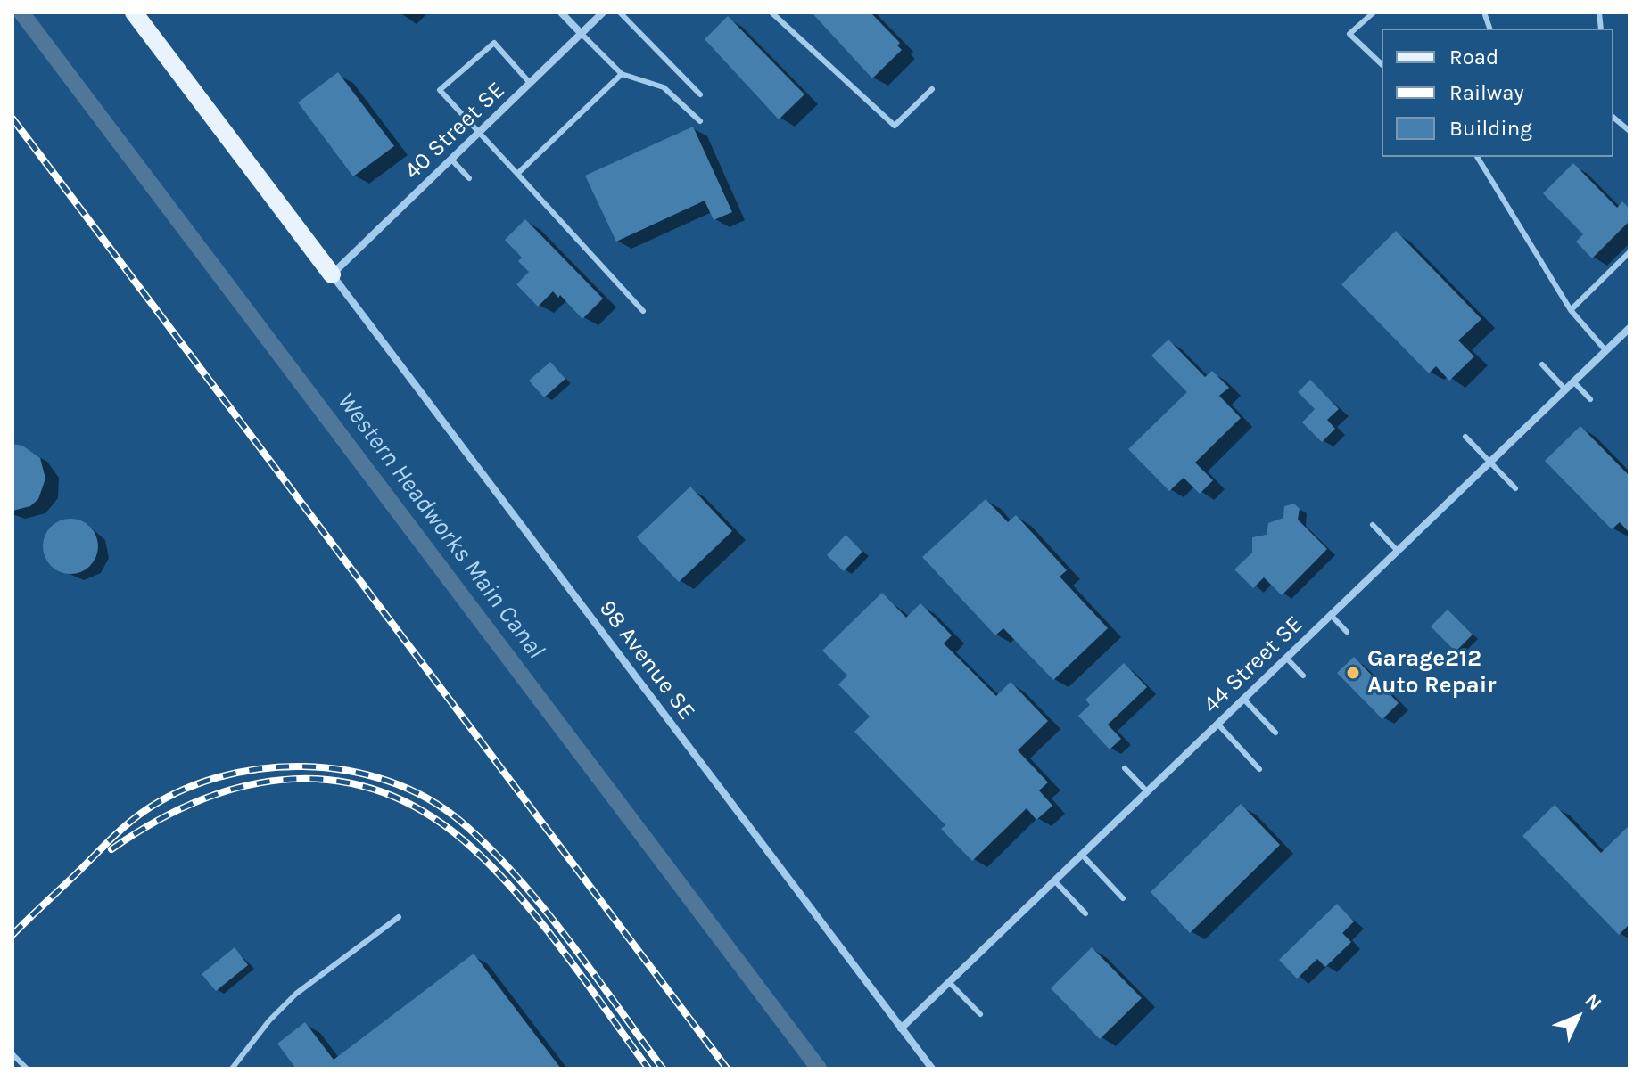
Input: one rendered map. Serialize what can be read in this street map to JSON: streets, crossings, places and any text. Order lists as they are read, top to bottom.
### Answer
{
  "streets": {
    "street": ["40 Street SE", "98 Avenue SE", "44 Street SE"]
  },
  "crossings": [
    ["40 Street SE", "98 Avenue SE"],
    ["98 Avenue SE", "44 Street SE"]
  ],
  "water": ["Western Headworks Main Canal"],
  "places": ["Garage212 Auto Repair"],
  "legend": ["Road", "Railway", "Building"],
  "north": "top right"
}
